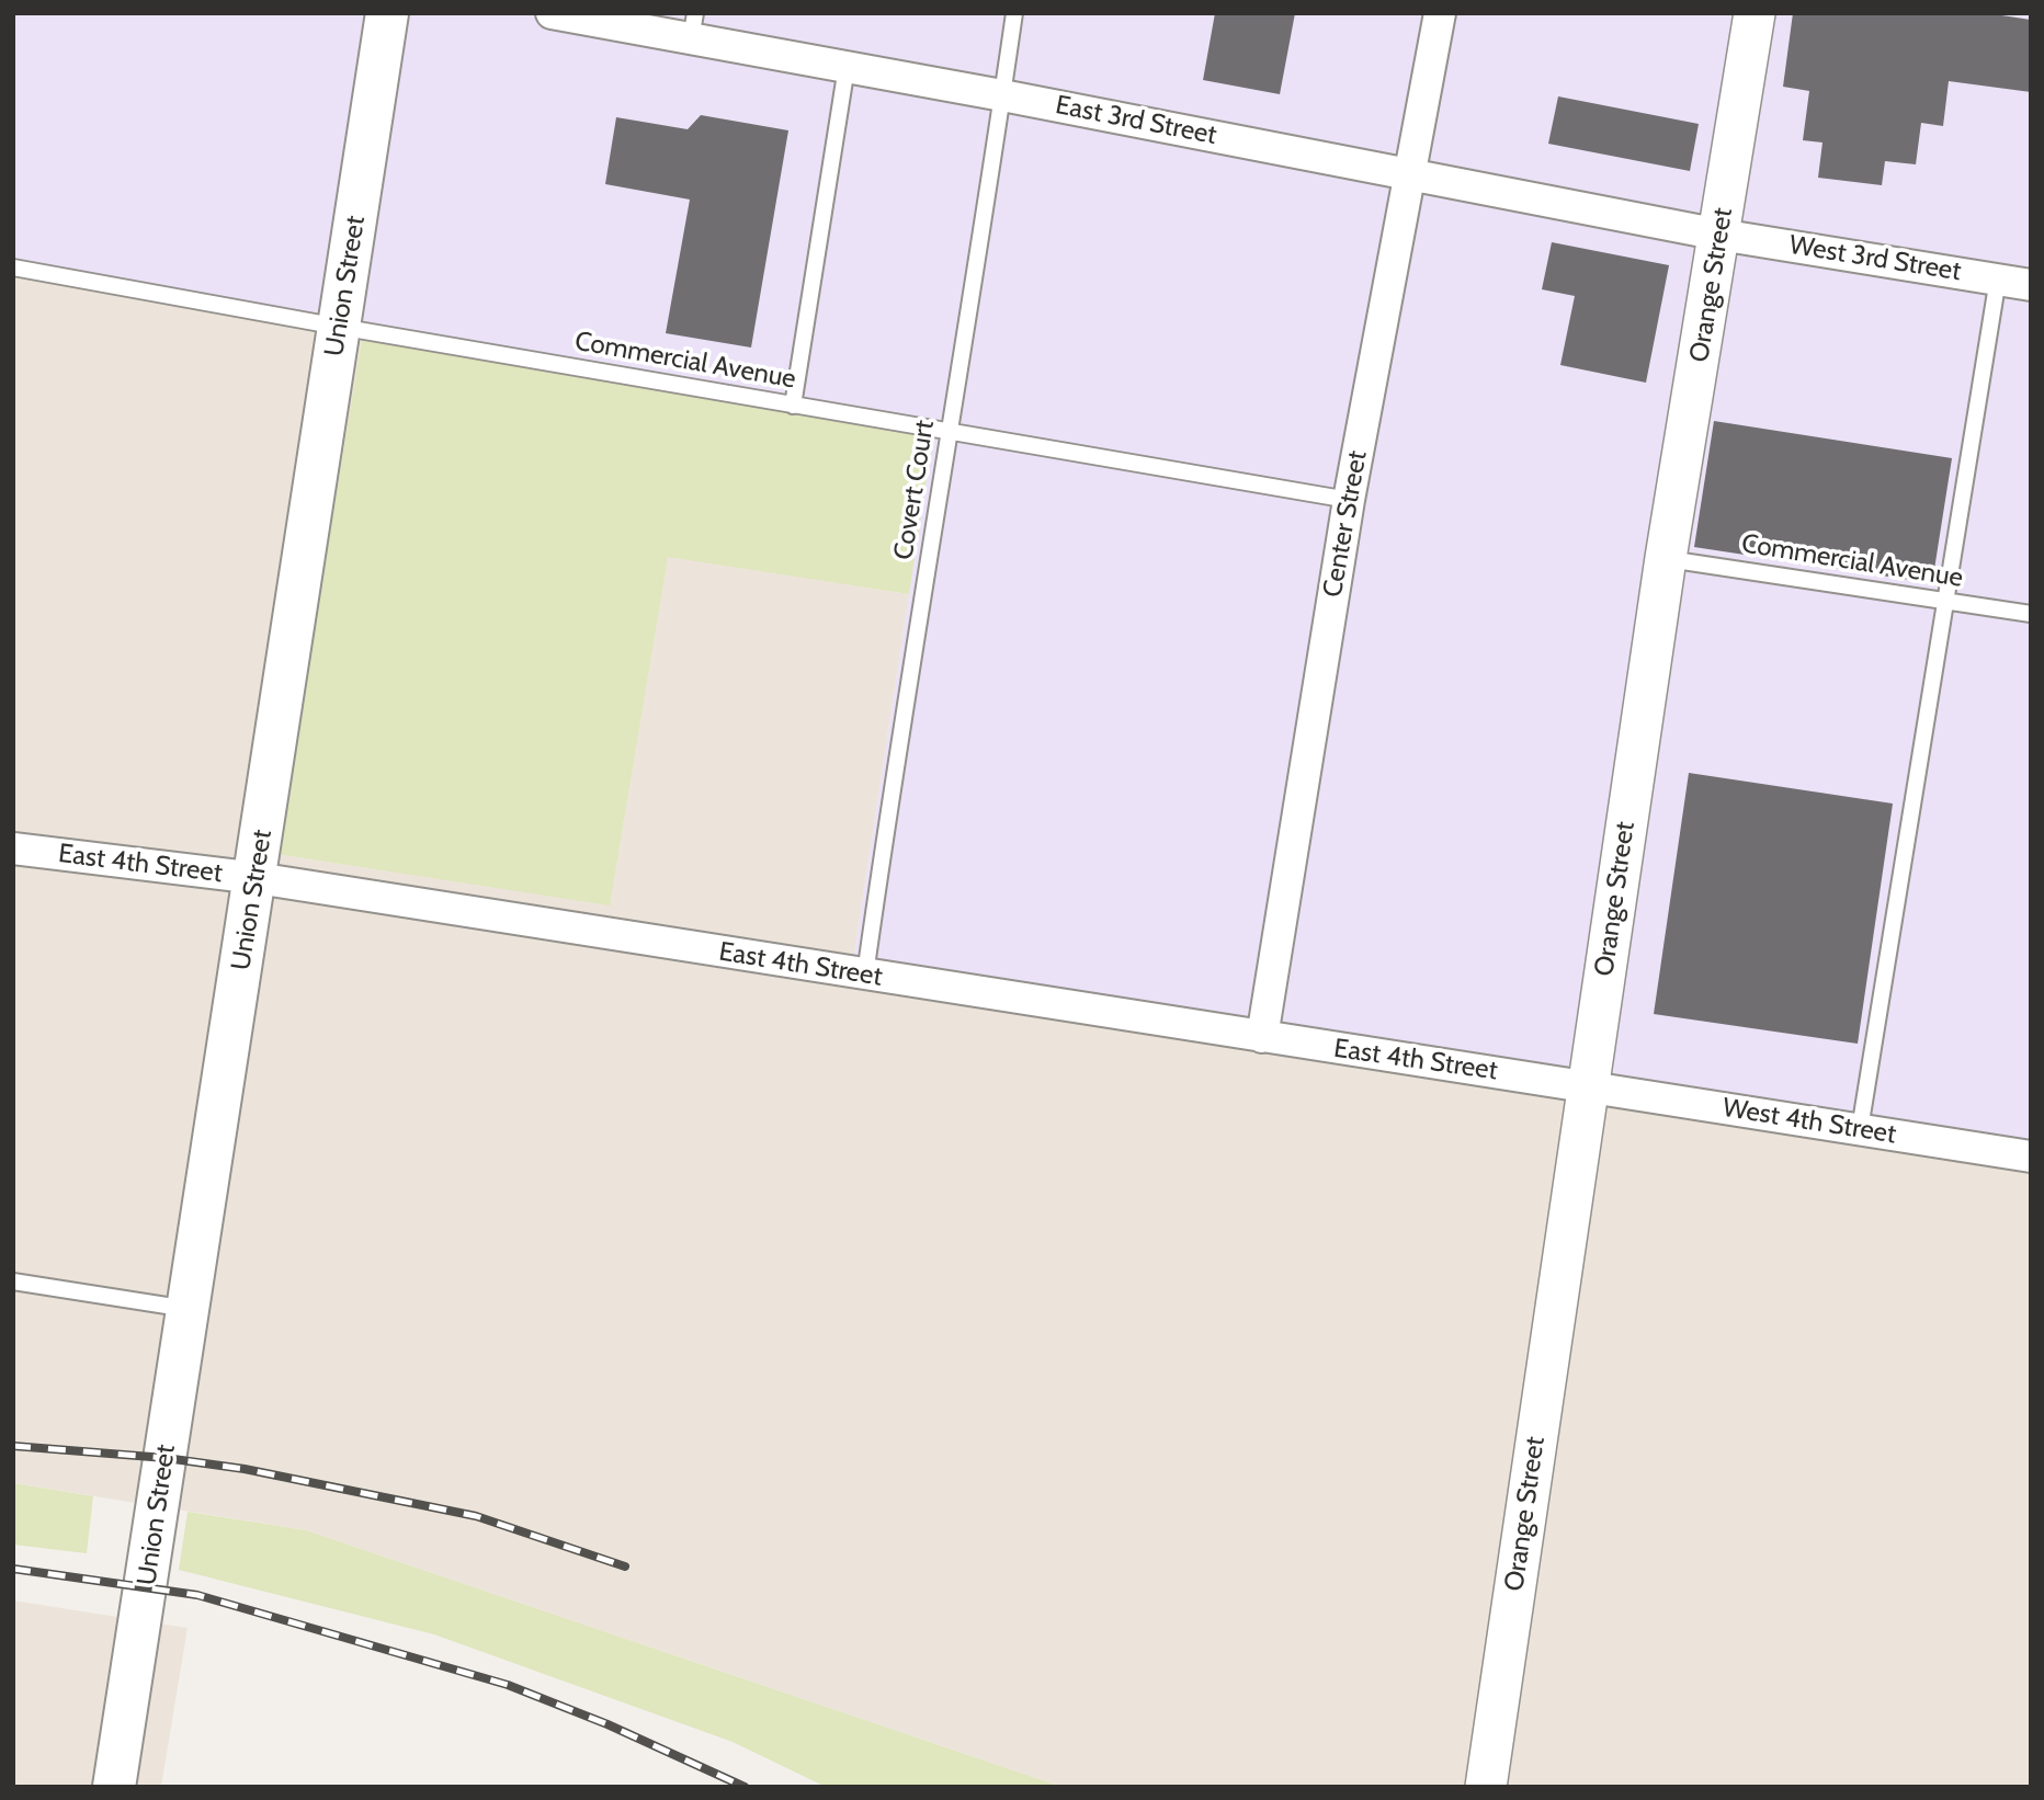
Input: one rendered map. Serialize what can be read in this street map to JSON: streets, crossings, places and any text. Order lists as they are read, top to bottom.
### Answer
{
  "streets": {
    "main road": ["Union Street"],
    "street": [
      "East 3rd Street",
      "West 3rd Street",
      "Orange Street",
      "Center Street",
      "East 4th Street",
      "West 4th Street"
    ],
    "lane": ["Commercial Avenue", "Covert Court"]
  },
  "crossings": [
    ["East 3rd Street", "West 3rd Street"],
    ["East 3rd Street", "Orange Street"],
    ["East 3rd Street", "Covert Court"],
    ["East 3rd Street", "Center Street"],
    ["West 3rd Street", "Orange Street"],
    ["Orange Street", "Commercial Avenue"],
    ["Orange Street", "East 4th Street"],
    ["Orange Street", "West 4th Street"],
    ["Union Street", "Commercial Avenue"],
    ["Union Street", "East 4th Street"],
    ["Commercial Avenue", "Covert Court"],
    ["Commercial Avenue", "Center Street"],
    ["Covert Court", "East 4th Street"],
    ["Center Street", "East 4th Street"],
    ["East 4th Street", "West 4th Street"]
  ]
}
